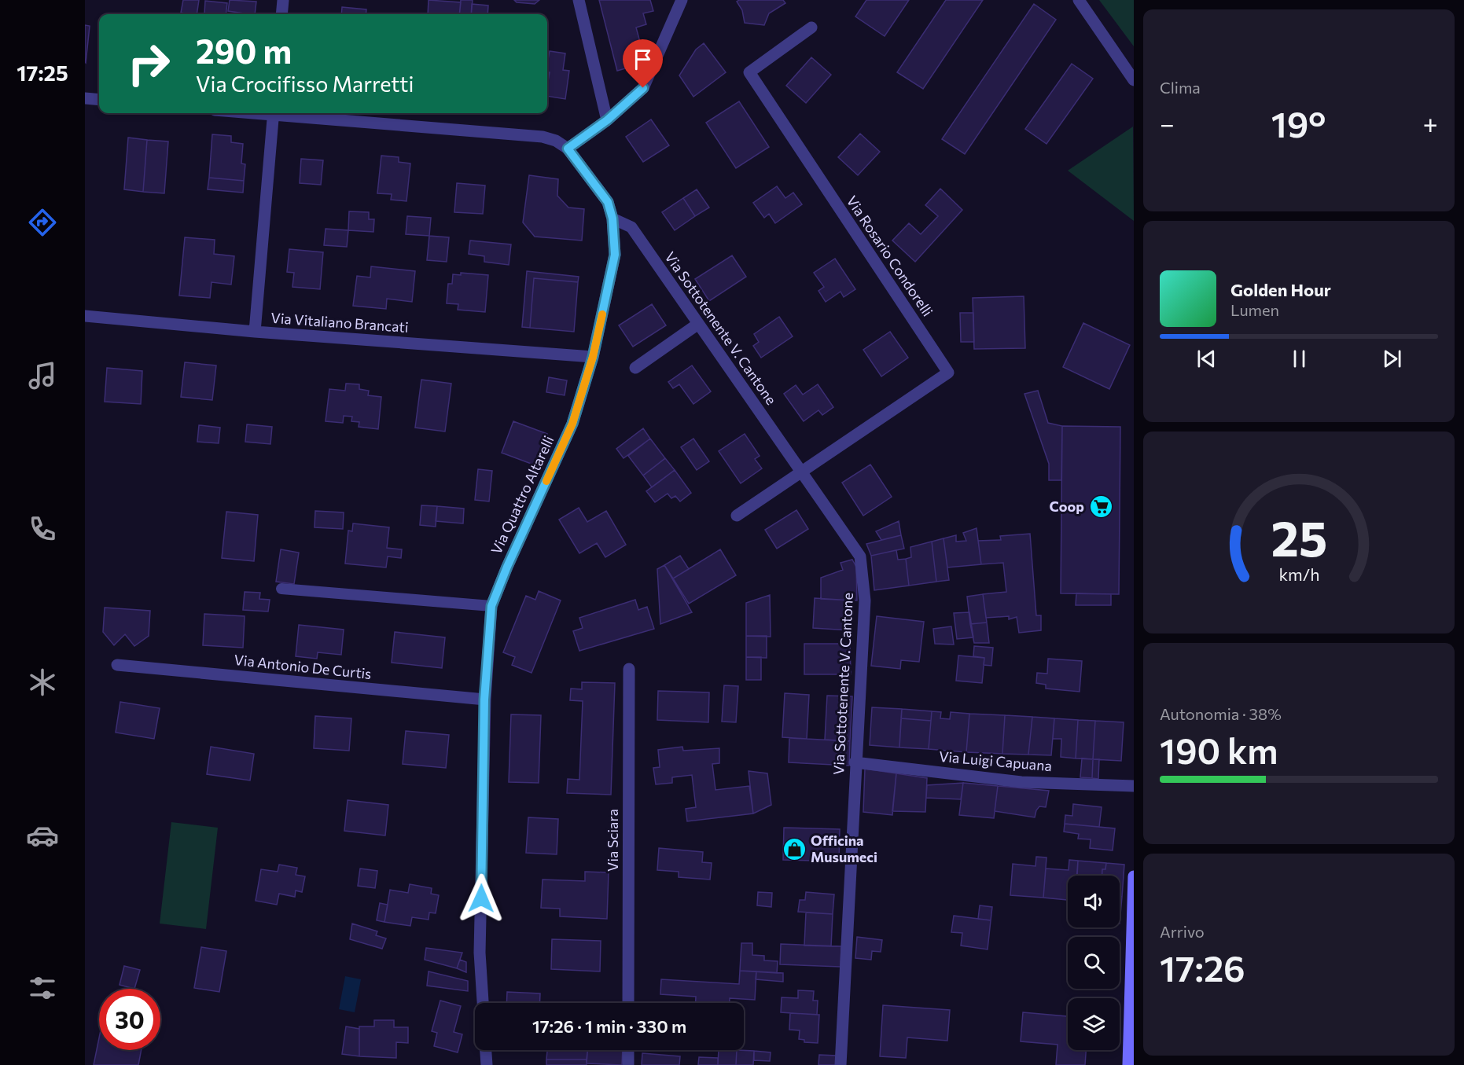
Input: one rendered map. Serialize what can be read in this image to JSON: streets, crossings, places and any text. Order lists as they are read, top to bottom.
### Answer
{
  "streets": {
    "street": [
      "Via Rosario Condorelli",
      "Via Vitaliano Brancati",
      "Via Sottotenente V. Cantone",
      "Via Quattro Altarelli",
      "Via Antonio De Curtis",
      "Via Luigi Capuana",
      "Via Sciara"
    ]
  },
  "crossings": [
    ["Via Rosario Condorelli", "Via Sottotenente V. Cantone"],
    ["Via Vitaliano Brancati", "Via Quattro Altarelli"],
    ["Via Sottotenente V. Cantone", "Via Quattro Altarelli"],
    ["Via Sottotenente V. Cantone", "Via Luigi Capuana"],
    ["Via Quattro Altarelli", "Via Antonio De Curtis"]
  ],
  "places": {
    "supermarket": ["Coop"],
    "shop": ["Officina Musumeci"]
  },
  "page": {
    "tabs": "17:25",
    "tile": [
      "Clima",
      ["Autonomia · 38%", "190 km"],
      ["Arrivo", "17:26"]
    ],
    "turn": ["290 m", "Via Crocifisso Marretti"],
    "heat": ["−", "19°", "+"],
    "song": ["Golden Hour", "Lumen"],
    "limit": "30",
    "trip": "17:26 · 1 min · 330 m",
    "gauge": ["25", "km/h"]
  }
}
